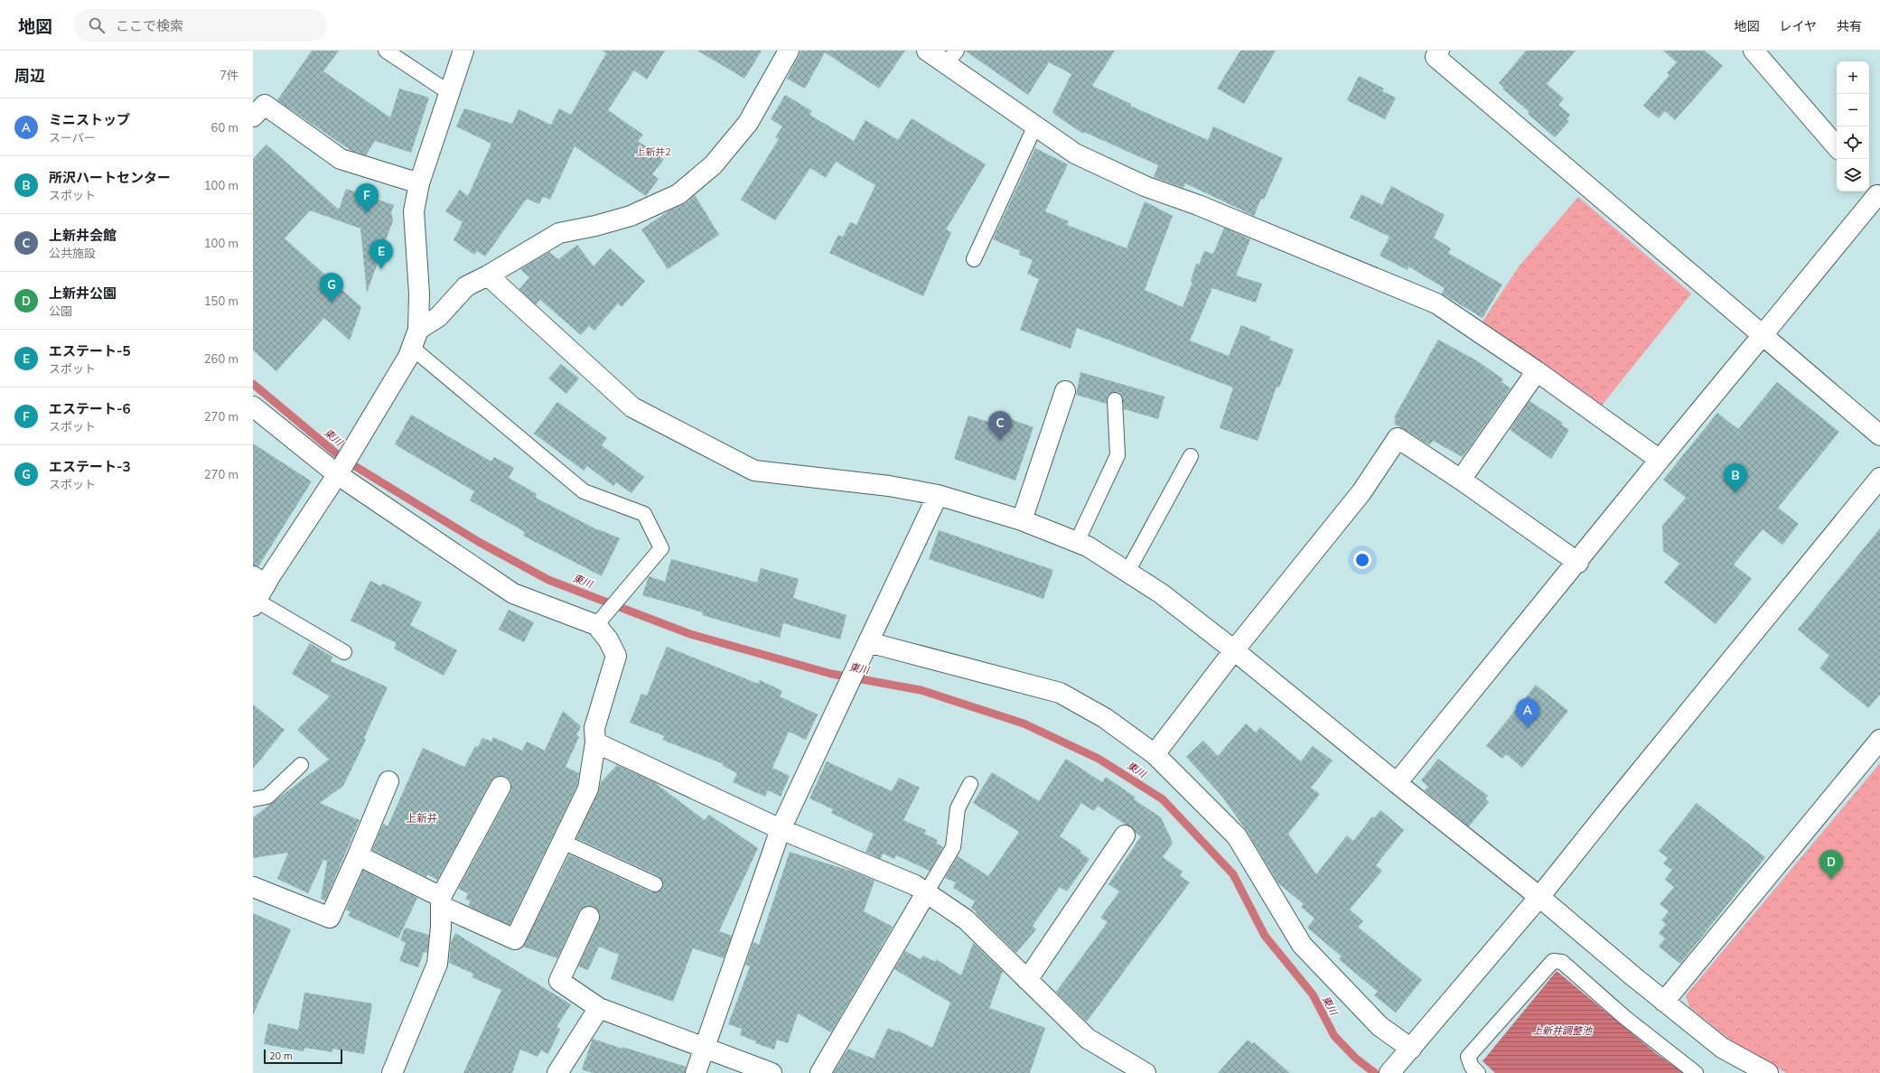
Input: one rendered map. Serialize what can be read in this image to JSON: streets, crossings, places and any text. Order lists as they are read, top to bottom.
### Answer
{
  "districts": ["上新井2", "上新井"],
  "water": ["東川", "上新井調整池"],
  "scale_bar": "20 m",
  "page": {
    "header": "地図",
    "search": "ここで検索",
    "nav": ["地図", "レイヤ", "共有"],
    "heading": ["周辺", "7件"],
    "map_buttons": ["+", "−"],
    "list": [
      {
        "mark": "A",
        "name": "ミニストップ",
        "note": "スーパー",
        "value": "60 m"
      },
      {
        "mark": "B",
        "name": "所沢ハートセンター",
        "note": "スポット",
        "value": "100 m"
      },
      {
        "mark": "C",
        "name": "上新井会館",
        "note": "公共施設",
        "value": "100 m"
      },
      {
        "mark": "D",
        "name": "上新井公園",
        "note": "公園",
        "value": "150 m"
      },
      {
        "mark": "E",
        "name": "エステート-5",
        "note": "スポット",
        "value": "260 m"
      },
      {
        "mark": "F",
        "name": "エステート-6",
        "note": "スポット",
        "value": "270 m"
      },
      {
        "mark": "G",
        "name": "エステート-3",
        "note": "スポット",
        "value": "270 m"
      }
    ],
    "pins": [
      "F",
      "E",
      "G",
      "C",
      "B",
      "A",
      "D"
    ],
    "scale": "20 m"
  }
}
